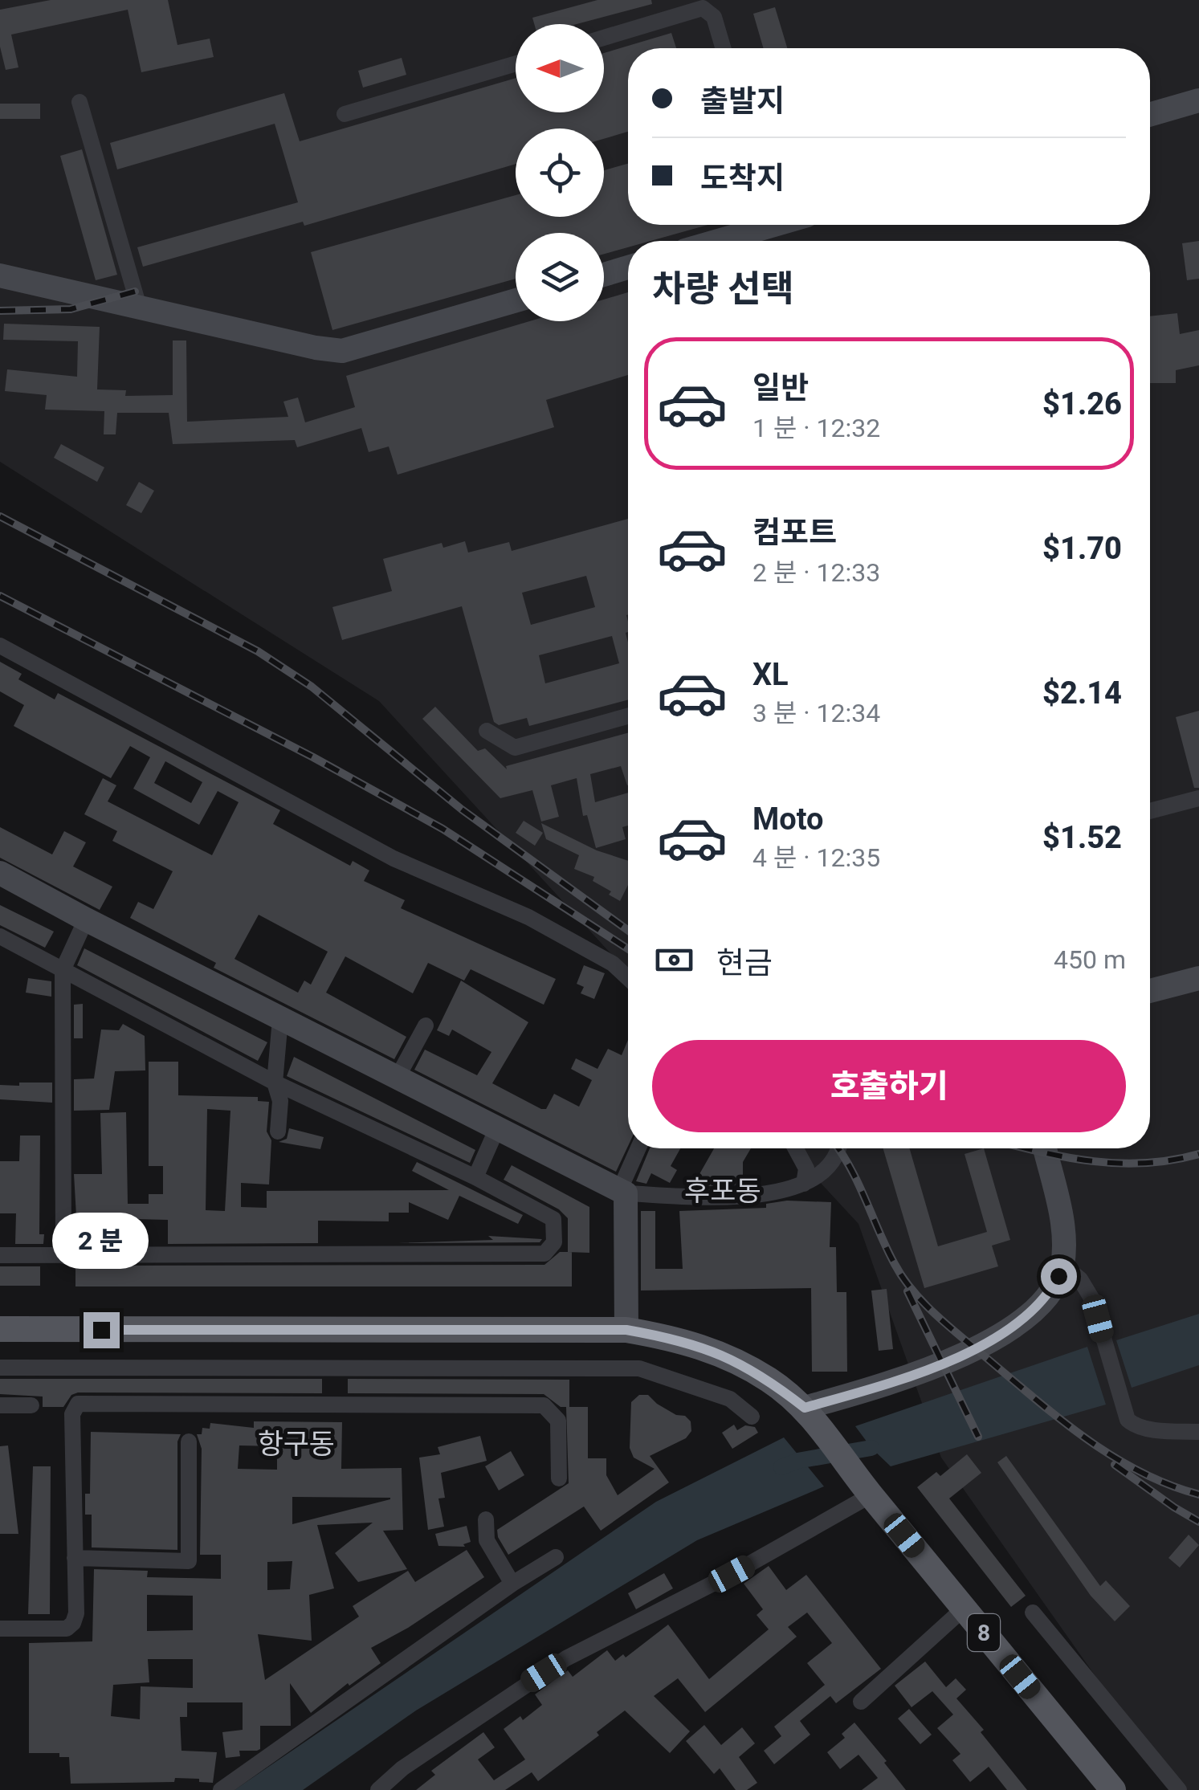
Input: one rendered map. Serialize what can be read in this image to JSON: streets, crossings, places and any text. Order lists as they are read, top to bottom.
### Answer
{
  "streets": {
    "main road": ["8"]
  },
  "districts": ["후포동", "항구동"],
  "north": "left",
  "page": {
    "banner": ["출발지", "도착지"],
    "heading": "차량 선택",
    "list": [
      {
        "name": "일반",
        "note": "1 분 · 12:32",
        "value": "$1.26"
      },
      {
        "name": "컴포트",
        "note": "2 분 · 12:33",
        "value": "$1.70"
      },
      {
        "name": "XL",
        "note": "3 분 · 12:34",
        "value": "$2.14"
      },
      {
        "name": "Moto",
        "note": "4 분 · 12:35",
        "value": "$1.52"
      }
    ],
    "pay": ["현금", "450 m"],
    "buttons": "호출하기",
    "bubble": "2 분"
  }
}
